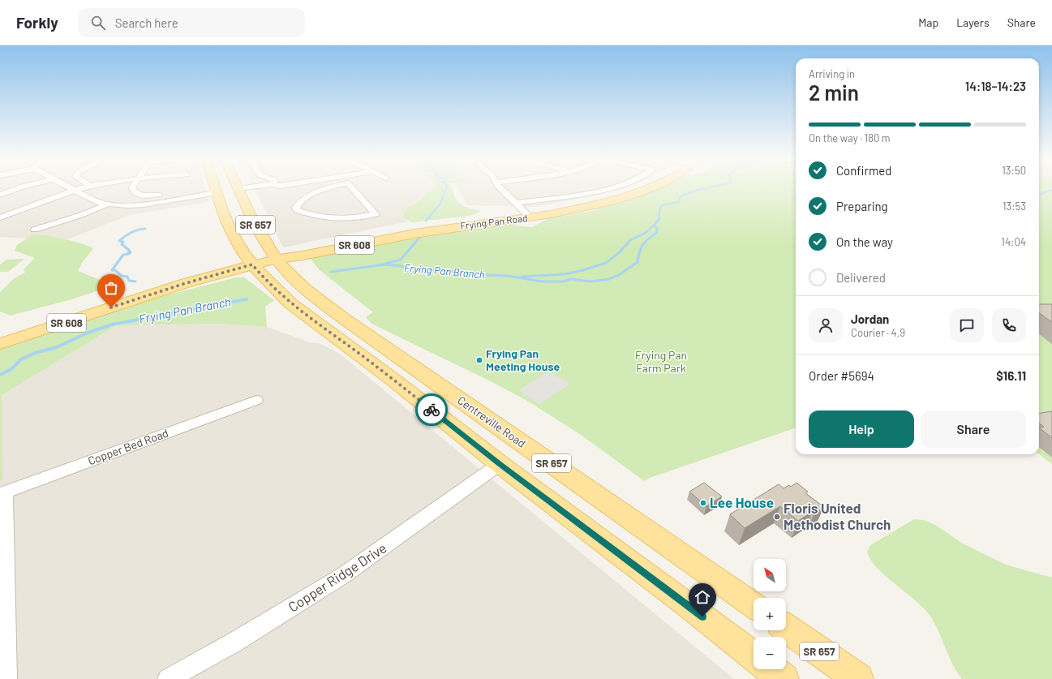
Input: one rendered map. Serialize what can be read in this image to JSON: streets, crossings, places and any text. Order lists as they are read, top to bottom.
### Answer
{
  "streets": {
    "main road": [
      "Frying Pan Road",
      "SR 657",
      "SR 608",
      "Centreville Road"
    ],
    "street": ["Copper Bed Road", "Copper Ridge Drive"]
  },
  "crossings": [
    ["Frying Pan Road", "SR 657"],
    ["Frying Pan Road", "Centreville Road"],
    ["SR 657", "Copper Ridge Drive"]
  ],
  "water": ["Frying Pan Branch"],
  "parks": ["Frying Pan Farm Park"],
  "places": ["Frying Pan Meeting House", "Lee House", "Floris United Methodist Church"],
  "north": "top left",
  "page": {
    "header": "Forkly",
    "search": "Search here",
    "nav": ["Map", "Layers", "Share"],
    "heading": ["2 min", "Arriving in", "14:18–14:23"],
    "panel": [
      "Jordan",
      "Courier · 4.9",
      "Order #5694",
      "$16.11"
    ],
    "bar": "On the way · 180 m",
    "list": [
      ["Confirmed", "13:50"],
      ["Preparing", "13:53"],
      ["On the way", "14:04"],
      "Delivered"
    ],
    "buttons": ["Help", "Share"],
    "map_buttons": ["+", "−"]
  }
}
